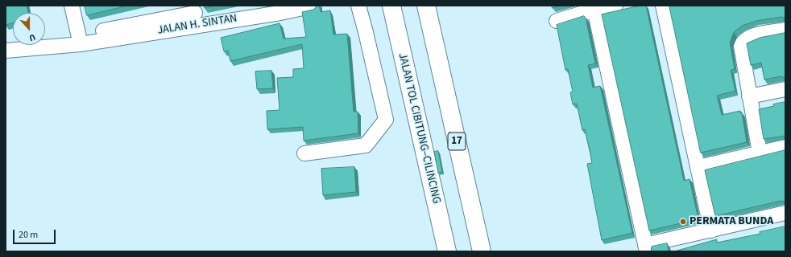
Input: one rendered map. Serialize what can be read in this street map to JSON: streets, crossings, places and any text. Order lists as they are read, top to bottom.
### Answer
{
  "streets": {
    "highway": ["JALAN TOL CIBITUNG–CILINCING", "17"],
    "street": ["JALAN H. SINTAN"]
  },
  "places": ["PERMATA BUNDA"],
  "scale_bar": "20 m",
  "north": "bottom"
}
